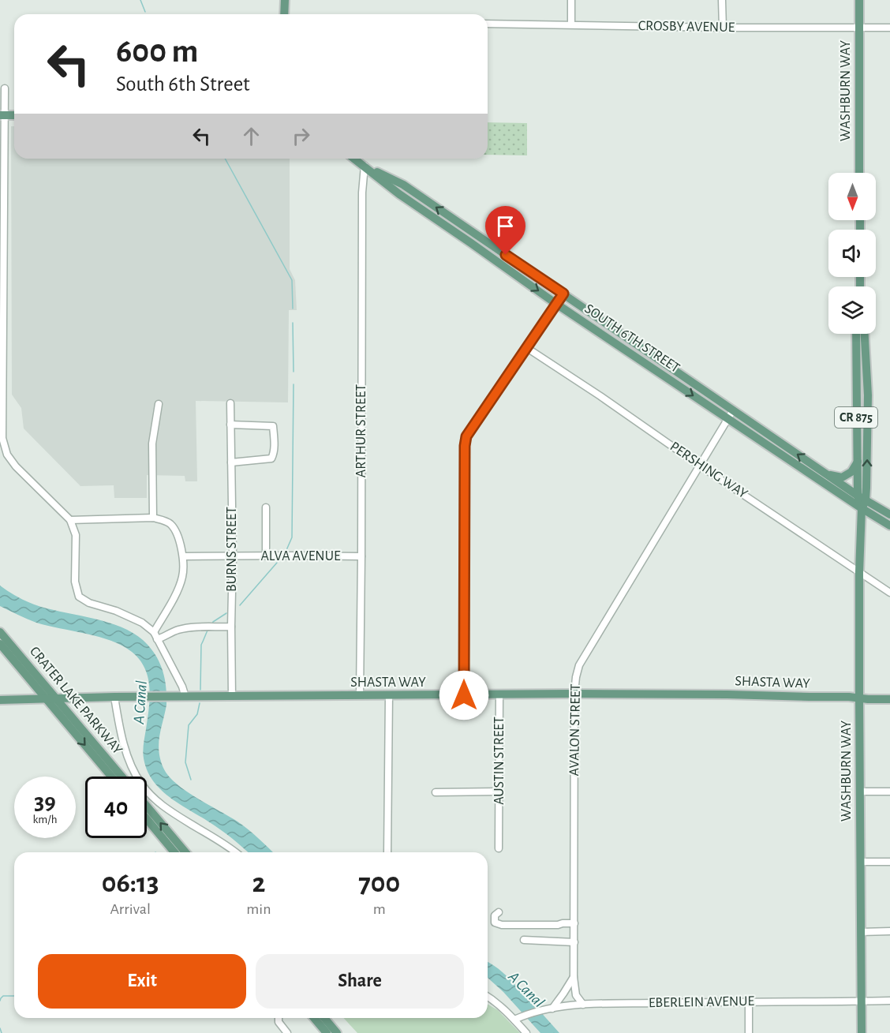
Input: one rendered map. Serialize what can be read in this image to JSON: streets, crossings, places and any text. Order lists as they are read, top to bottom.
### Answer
{
  "streets": {
    "main road": [
      "WASHBURN WAY",
      "SOUTH 6TH STREET",
      "CR 875",
      "SHASTA WAY",
      "CRATER LAKE PARKWAY"
    ],
    "street": [
      "CROSBY AVENUE",
      "ARTHUR STREET",
      "PERSHING WAY",
      "BURNS STREET",
      "ALVA AVENUE",
      "AVALON STREET",
      "AUSTIN STREET",
      "EBERLEIN AVENUE"
    ]
  },
  "crossings": [
    ["CROSBY AVENUE", "WASHBURN WAY"],
    ["WASHBURN WAY", "SOUTH 6TH STREET"],
    ["WASHBURN WAY", "PERSHING WAY"],
    ["WASHBURN WAY", "SHASTA WAY"],
    ["WASHBURN WAY", "EBERLEIN AVENUE"],
    ["SOUTH 6TH STREET", "ARTHUR STREET"],
    ["SOUTH 6TH STREET", "AVALON STREET"],
    ["ARTHUR STREET", "ALVA AVENUE"],
    ["ARTHUR STREET", "SHASTA WAY"],
    ["PERSHING WAY", "AVALON STREET"],
    ["BURNS STREET", "ALVA AVENUE"],
    ["BURNS STREET", "SHASTA WAY"],
    ["SHASTA WAY", "CRATER LAKE PARKWAY"],
    ["SHASTA WAY", "AVALON STREET"],
    ["SHASTA WAY", "AUSTIN STREET"],
    ["AVALON STREET", "EBERLEIN AVENUE"]
  ],
  "water": ["A Canal"],
  "north": "bottom",
  "page": {
    "turn": ["600 m", "South 6th Street"],
    "speed": "39 km/h",
    "limit": "40",
    "eta": [
      "06:13",
      "Arrival",
      "2",
      "min",
      "700",
      "m"
    ],
    "buttons": ["Exit", "Share"]
  }
}
